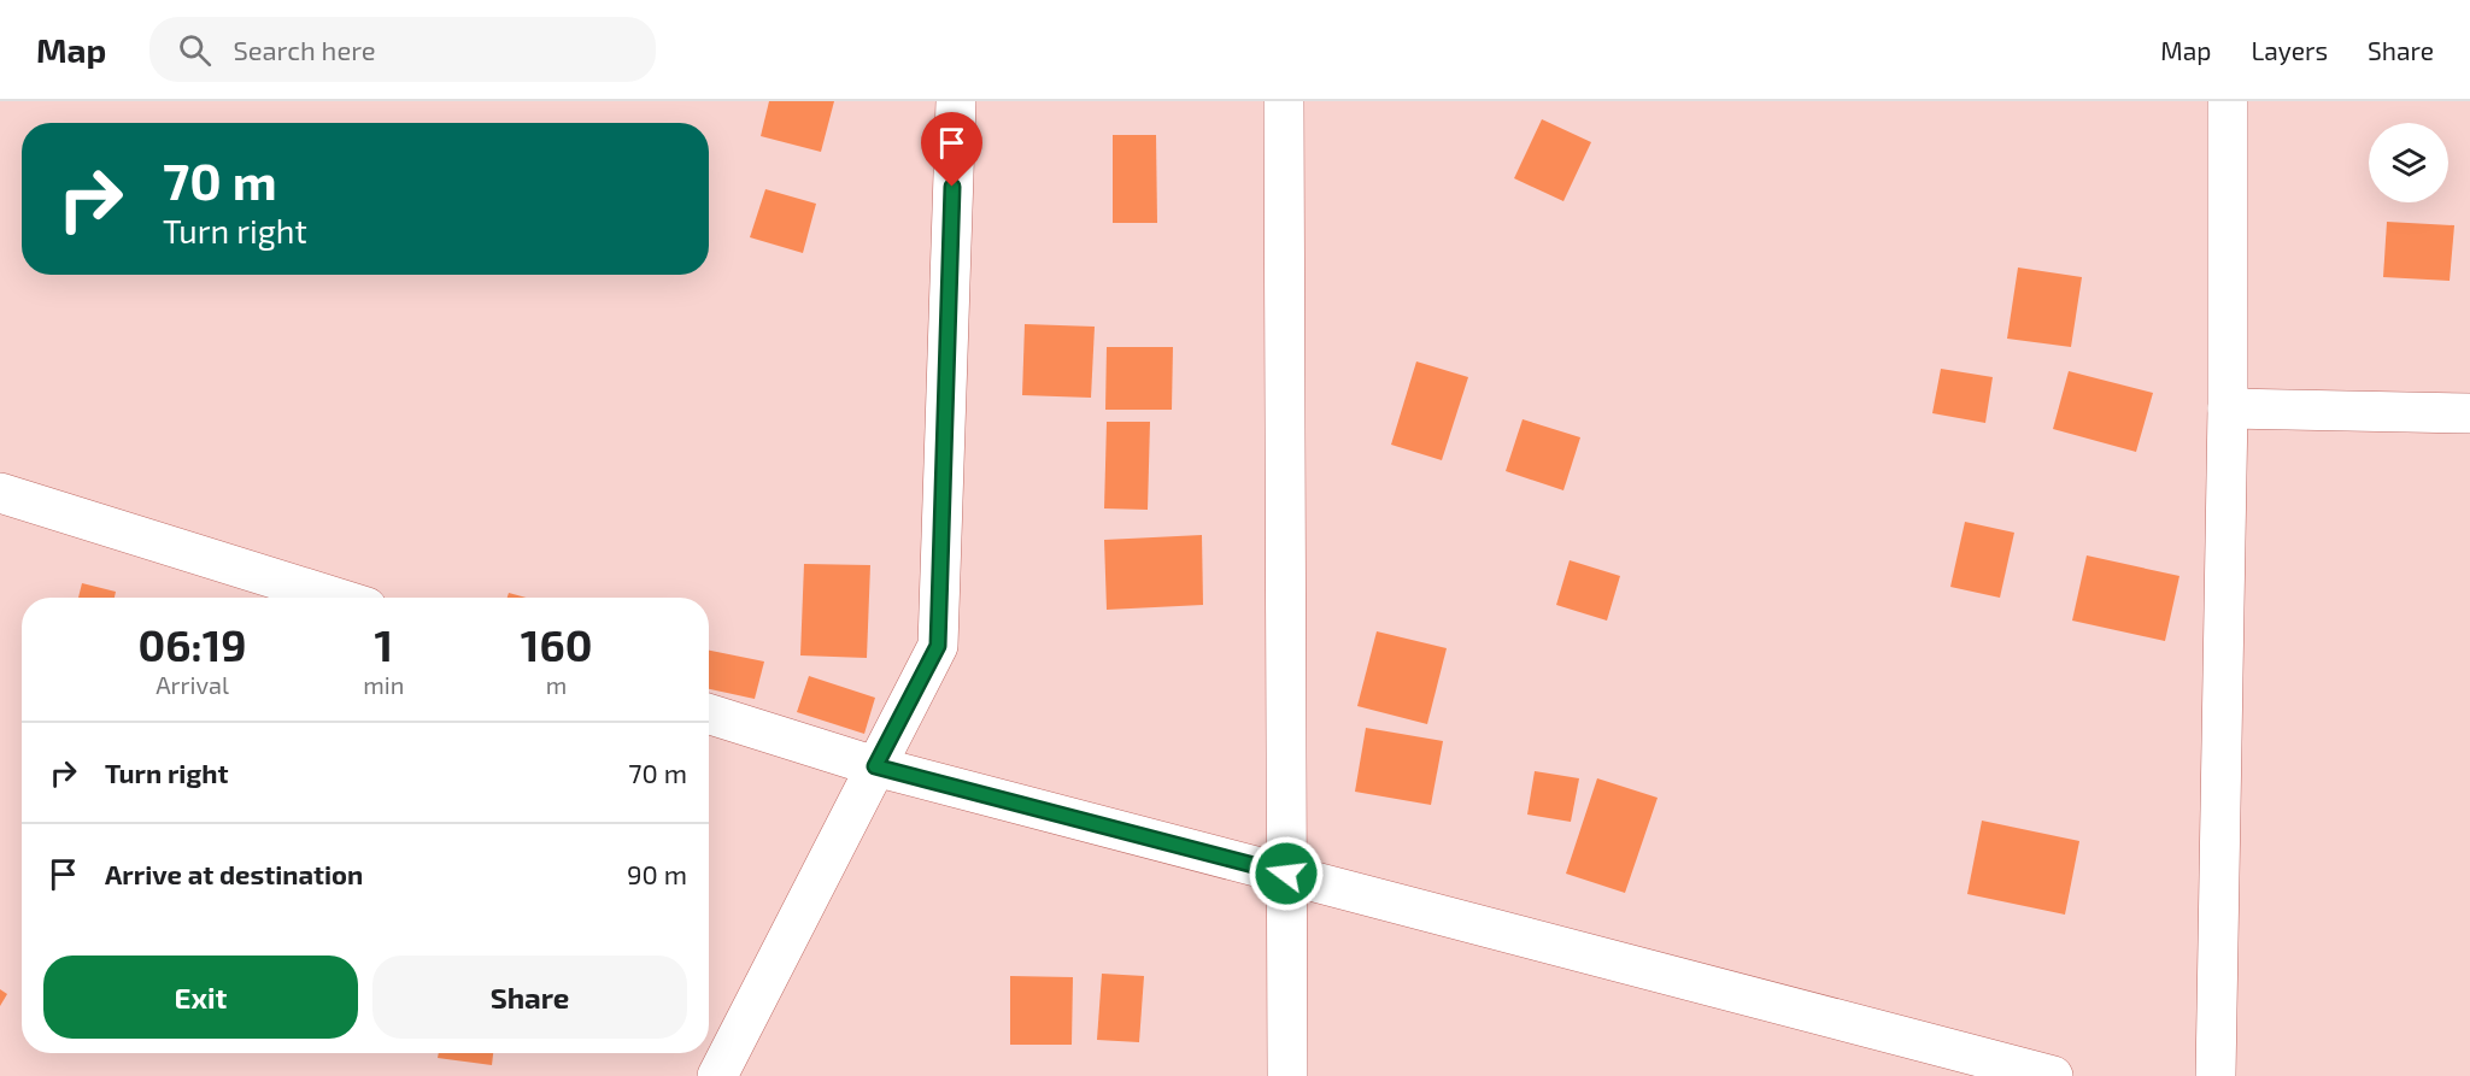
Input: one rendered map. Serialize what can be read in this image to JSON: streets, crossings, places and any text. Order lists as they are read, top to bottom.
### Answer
{
  "page": {
    "header": "Map",
    "search": "Search here",
    "nav": ["Map", "Layers", "Share"],
    "turn": ["70 m", "Turn right"],
    "eta": [
      "06:19",
      "Arrival",
      "1",
      "min",
      "160",
      "m"
    ],
    "list": [
      {
        "name": "Turn right",
        "value": "70 m"
      },
      {
        "name": "Arrive at destination",
        "value": "90 m"
      }
    ],
    "buttons": ["Exit", "Share"]
  }
}
